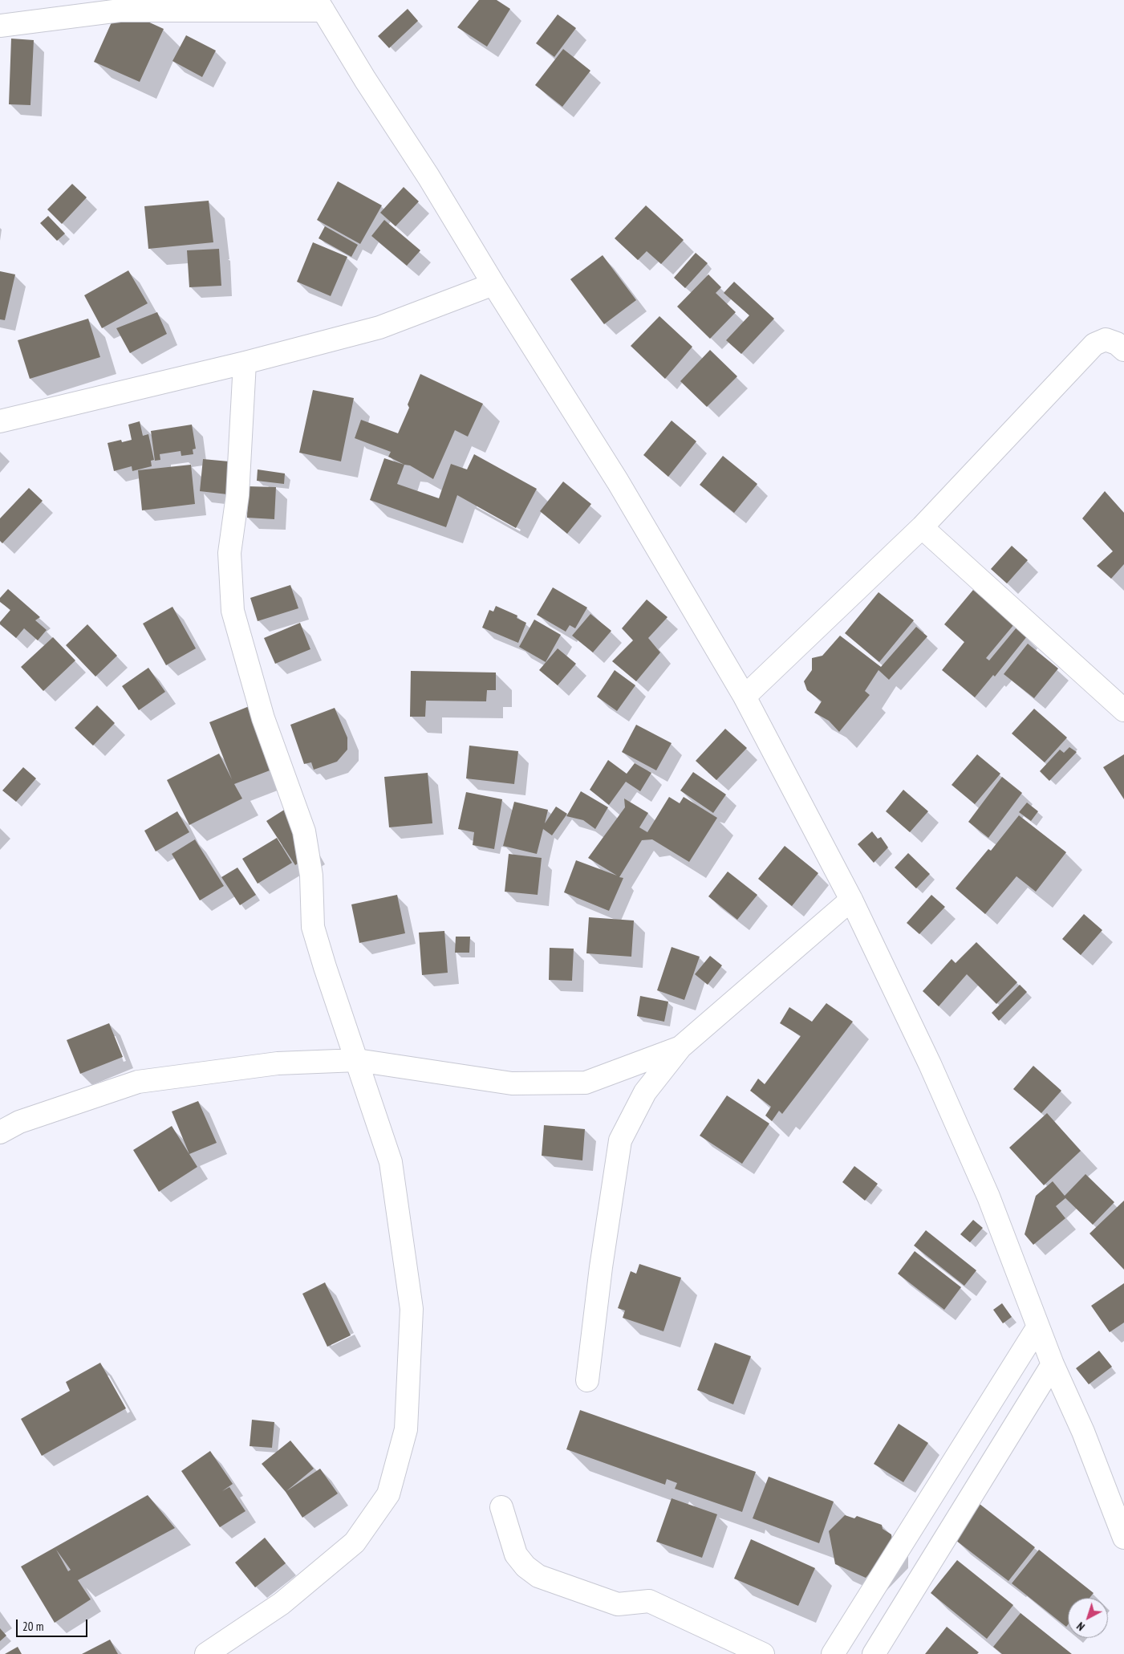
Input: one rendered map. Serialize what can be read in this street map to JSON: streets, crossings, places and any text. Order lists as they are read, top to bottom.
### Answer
{
  "scale_bar": "20 m",
  "north": "bottom left"
}
